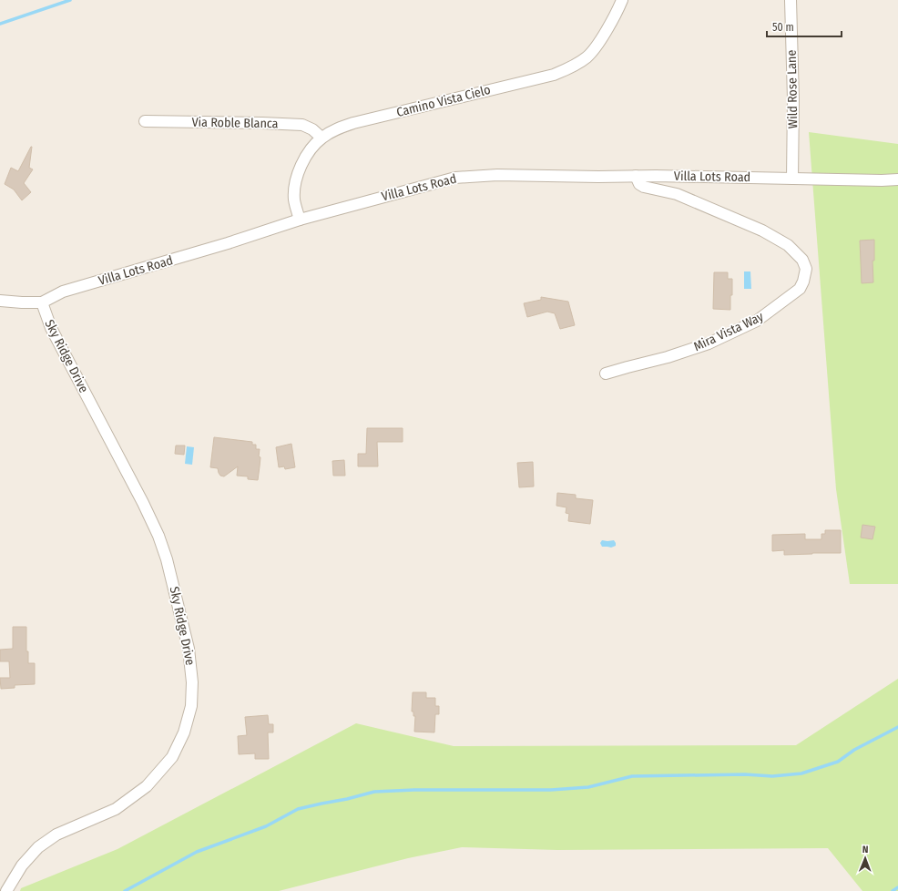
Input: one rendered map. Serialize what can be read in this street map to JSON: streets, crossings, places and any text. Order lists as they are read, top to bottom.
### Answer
{
  "streets": {
    "street": [
      "Wild Rose Lane",
      "Camino Vista Cielo",
      "Via Roble Blanca",
      "Villa Lots Road",
      "Mira Vista Way",
      "Sky Ridge Drive"
    ]
  },
  "crossings": [
    ["Wild Rose Lane", "Villa Lots Road"],
    ["Camino Vista Cielo", "Via Roble Blanca"],
    ["Camino Vista Cielo", "Villa Lots Road"],
    ["Villa Lots Road", "Mira Vista Way"],
    ["Villa Lots Road", "Sky Ridge Drive"]
  ],
  "scale_bar": "50 m",
  "north": "top"
}
